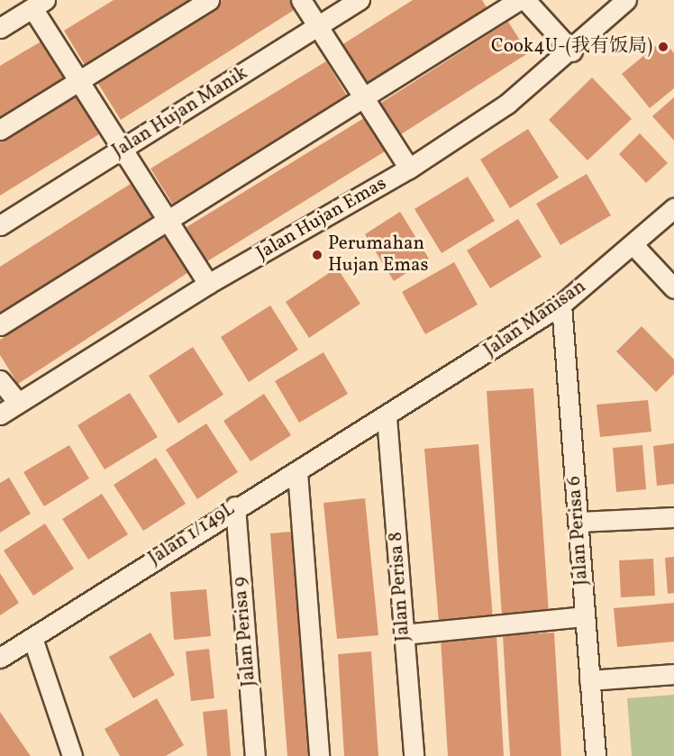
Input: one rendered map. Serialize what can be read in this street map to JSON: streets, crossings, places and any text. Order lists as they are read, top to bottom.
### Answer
{
  "streets": {
    "street": [
      "Jalan Hujan Manik",
      "Jalan Hujan Emas",
      "Jalan Manisan",
      "Jalan Perisa 6",
      "Jalan 1/149L",
      "Jalan Perisa 8",
      "Jalan Perisa 9"
    ]
  },
  "crossings": [
    ["Jalan Manisan", "Jalan Perisa 6"],
    ["Jalan Manisan", "Jalan 1/149L"],
    ["Jalan Manisan", "Jalan Perisa 8"],
    ["Jalan 1/149L", "Jalan Perisa 8"],
    ["Jalan 1/149L", "Jalan Perisa 9"]
  ],
  "places": ["Cook4U-(我有饭局)", "Perumahan Hujan Emas"]
}
